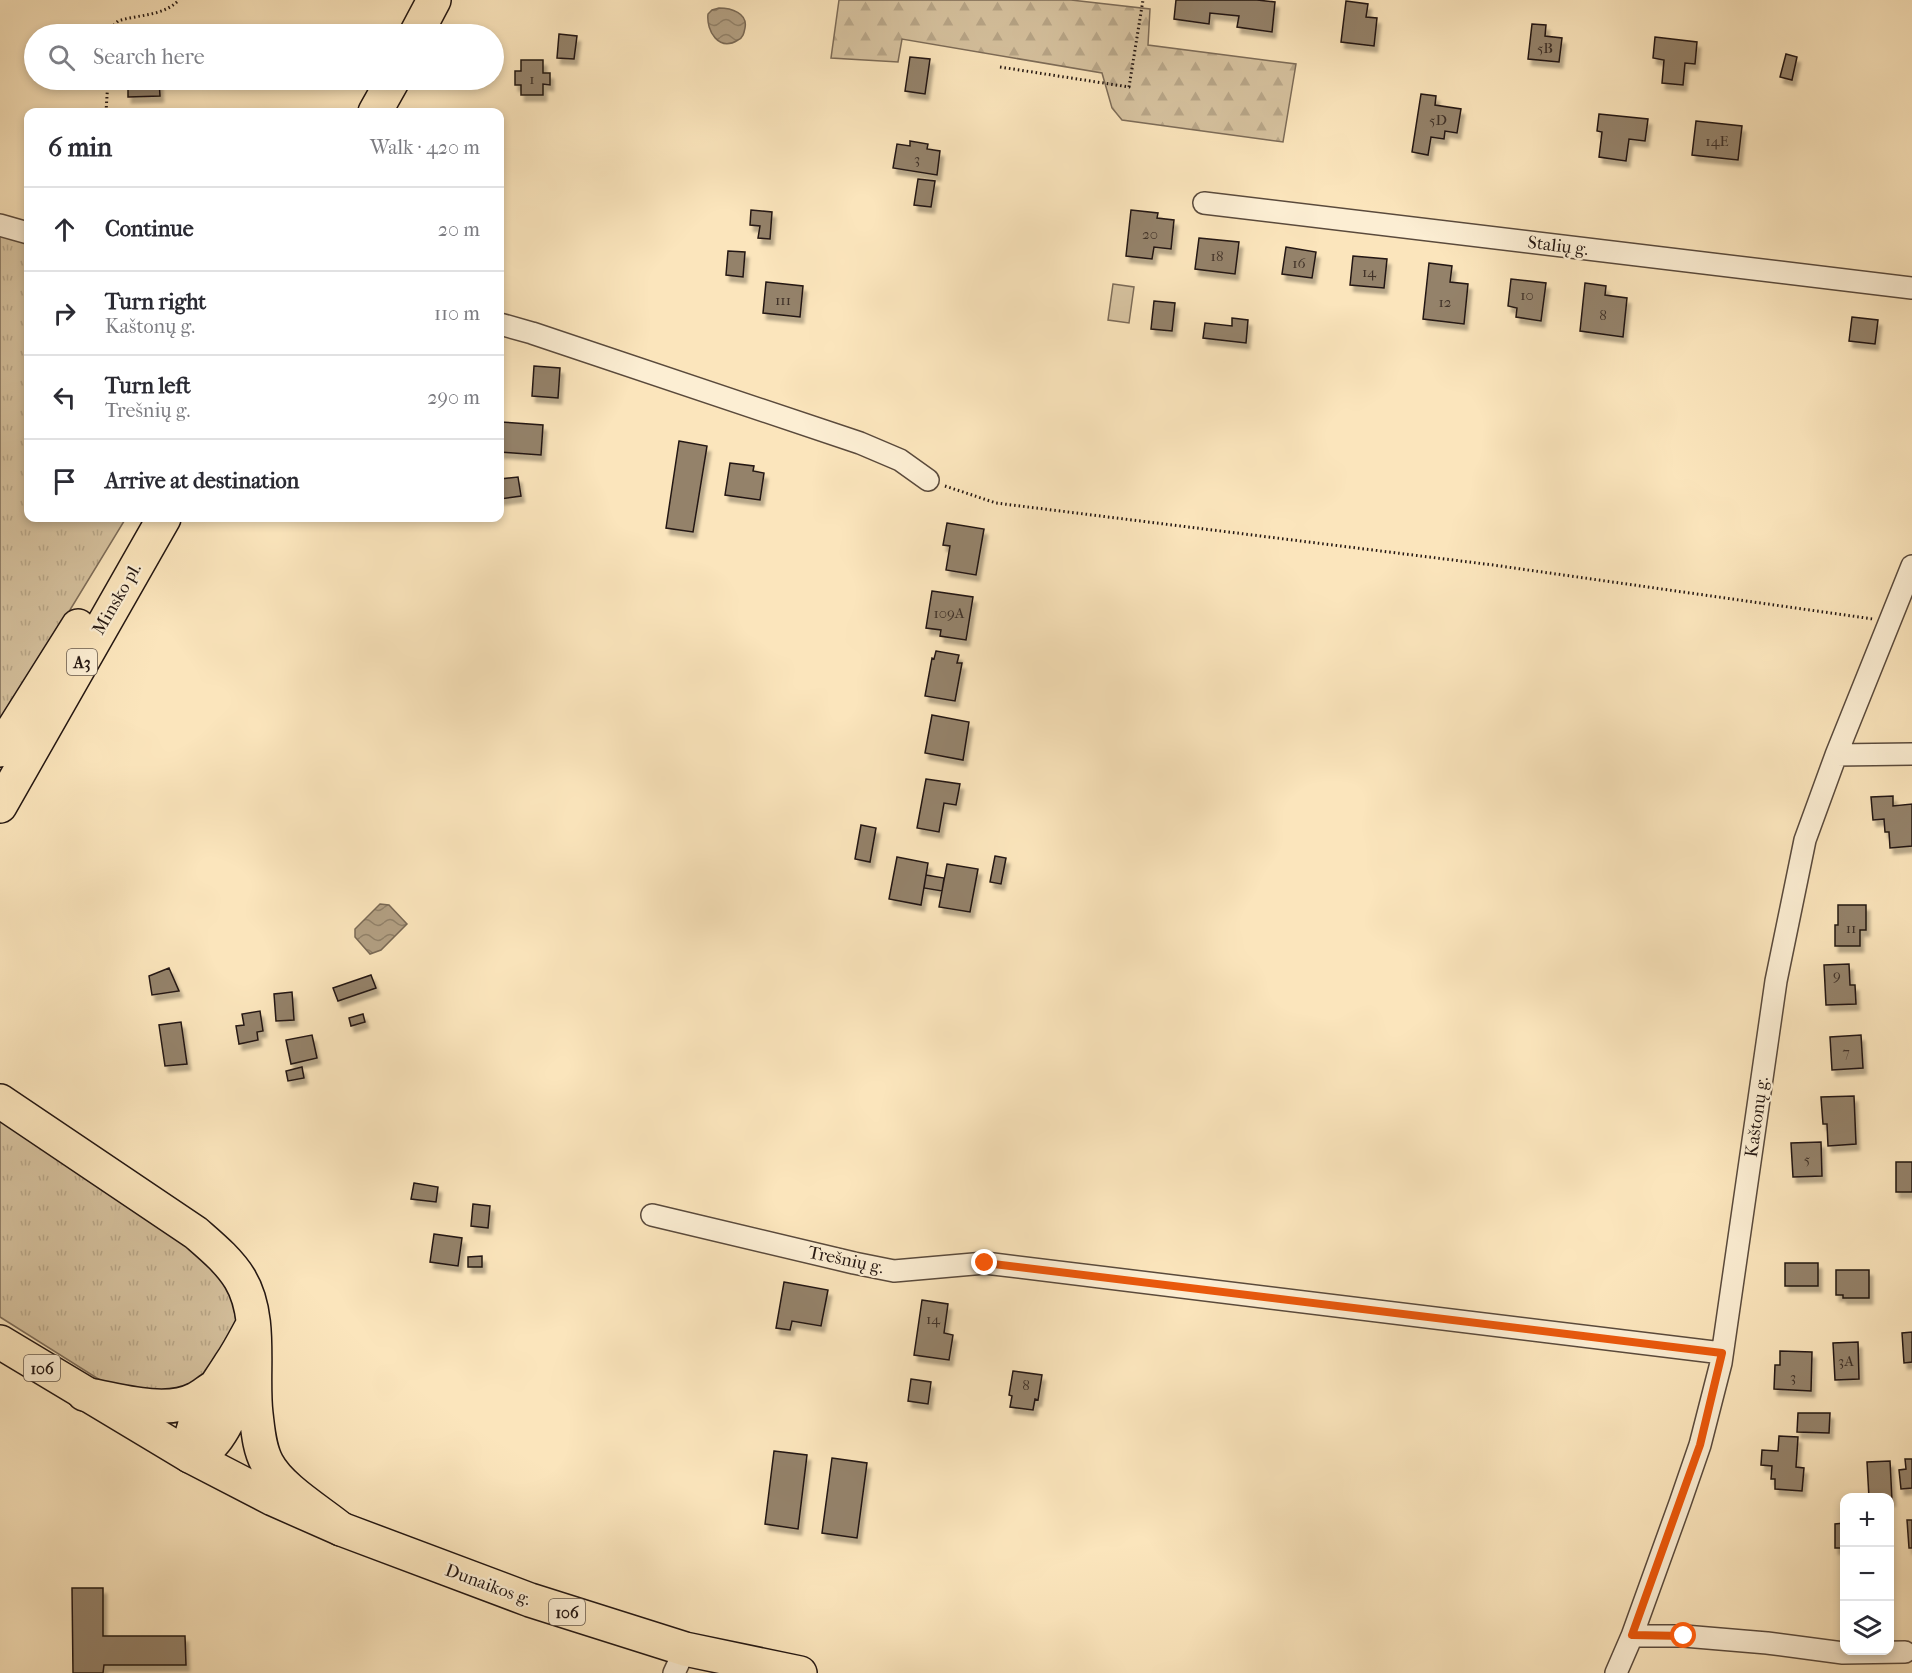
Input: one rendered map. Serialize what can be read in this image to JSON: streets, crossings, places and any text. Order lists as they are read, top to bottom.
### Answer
{
  "streets": {
    "main road": [
      "Minsko pl.",
      "A3",
      "106",
      "Dunaikos g."
    ],
    "street": ["Stalių g.", "Kaštonų g.", "Trešnių g."]
  },
  "crossings": [
    ["Kaštonų g.", "Trešnių g."],
    ["106", "Dunaikos g."]
  ],
  "house_numbers": [
    "5B",
    "1",
    "5D",
    "14E",
    "3",
    "20",
    "18",
    "16",
    "14",
    "10",
    "111",
    "12",
    "8",
    "109A",
    "11",
    "9",
    "7",
    "5",
    "14",
    "3A",
    "3",
    "8"
  ],
  "page": {
    "search": "Search here",
    "heading": ["6 min", "Walk · 420 m"],
    "list": [
      ["Continue", "20 m"],
      ["Turn right", "Kaštonų g.", "110 m"],
      ["Turn left", "Trešnių g.", "290 m"],
      "Arrive at destination"
    ],
    "map_buttons": ["+", "−"]
  }
}
